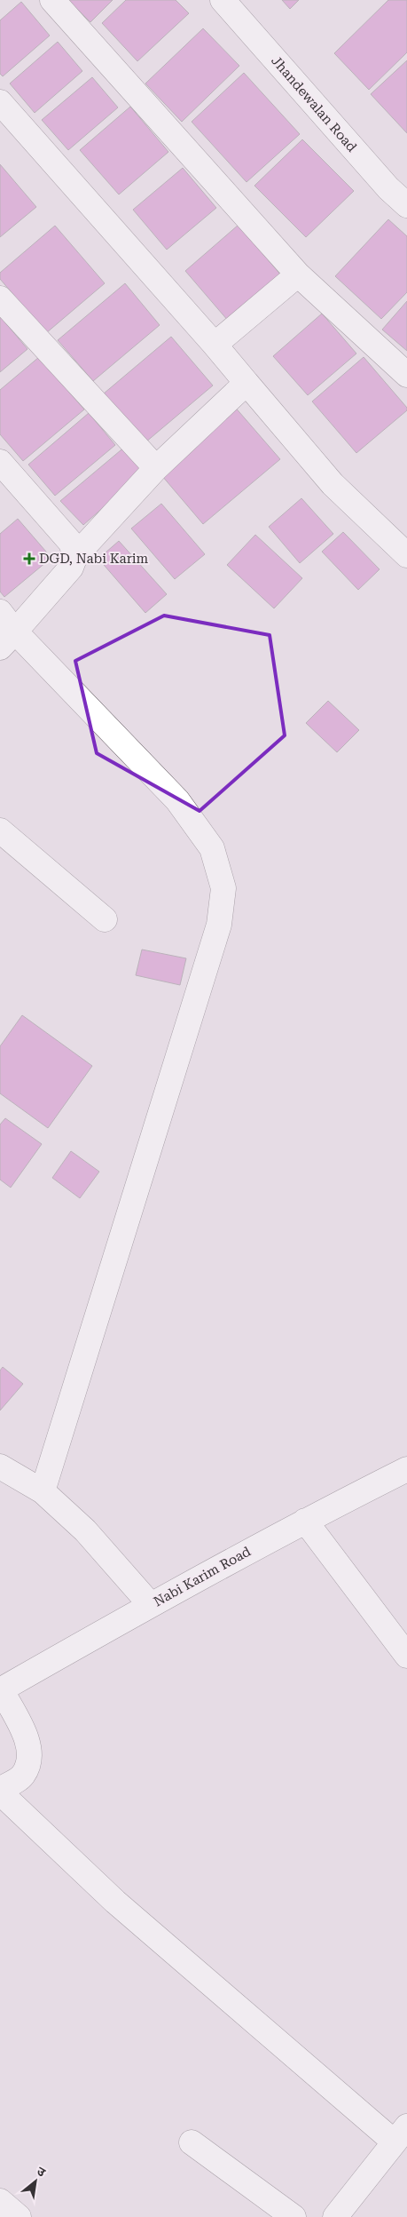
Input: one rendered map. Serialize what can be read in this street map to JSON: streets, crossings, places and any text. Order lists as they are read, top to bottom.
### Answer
{
  "streets": {
    "street": ["Jhandewalan Road", "Nabi Karim Road"]
  },
  "places": {
    "health": ["DGD, Nabi Karim"]
  },
  "north": "top right"
}
